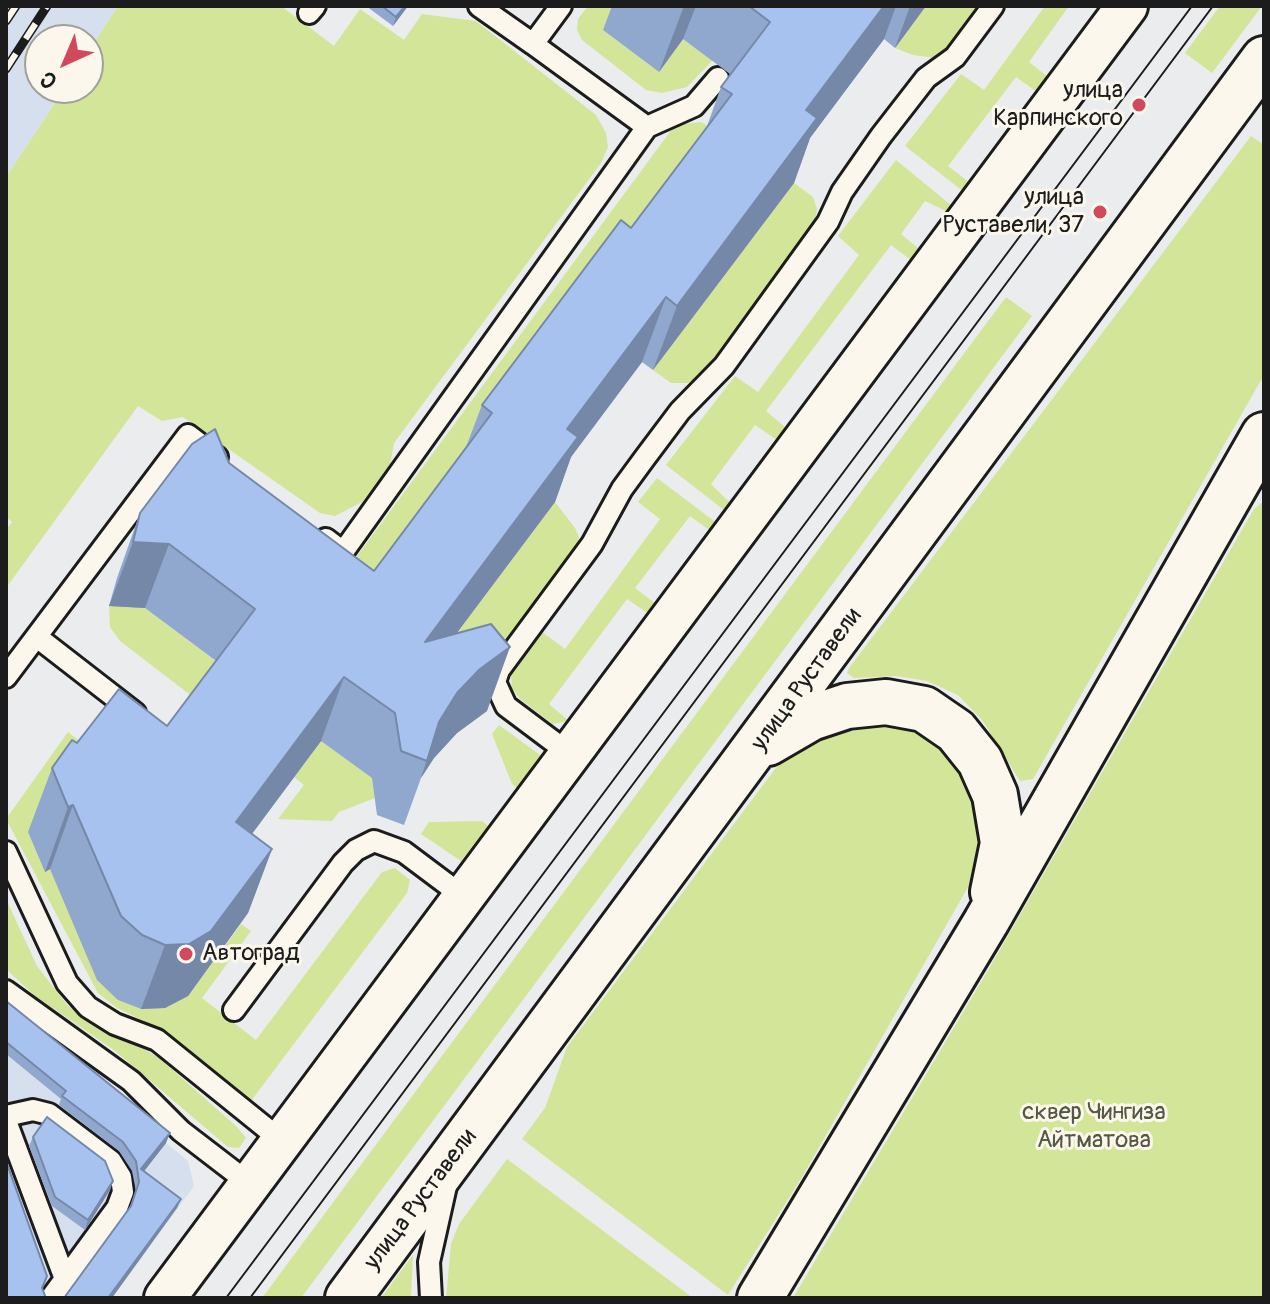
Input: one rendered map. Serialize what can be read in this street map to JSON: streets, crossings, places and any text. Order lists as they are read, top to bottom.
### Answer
{
  "streets": {
    "main road": ["улица Руставели"]
  },
  "parks": ["сквер Чингиза Айтматова"],
  "places": ["улица Карпинского", "улица Руставели, 37", "Автоград"],
  "north": "bottom left"
}
